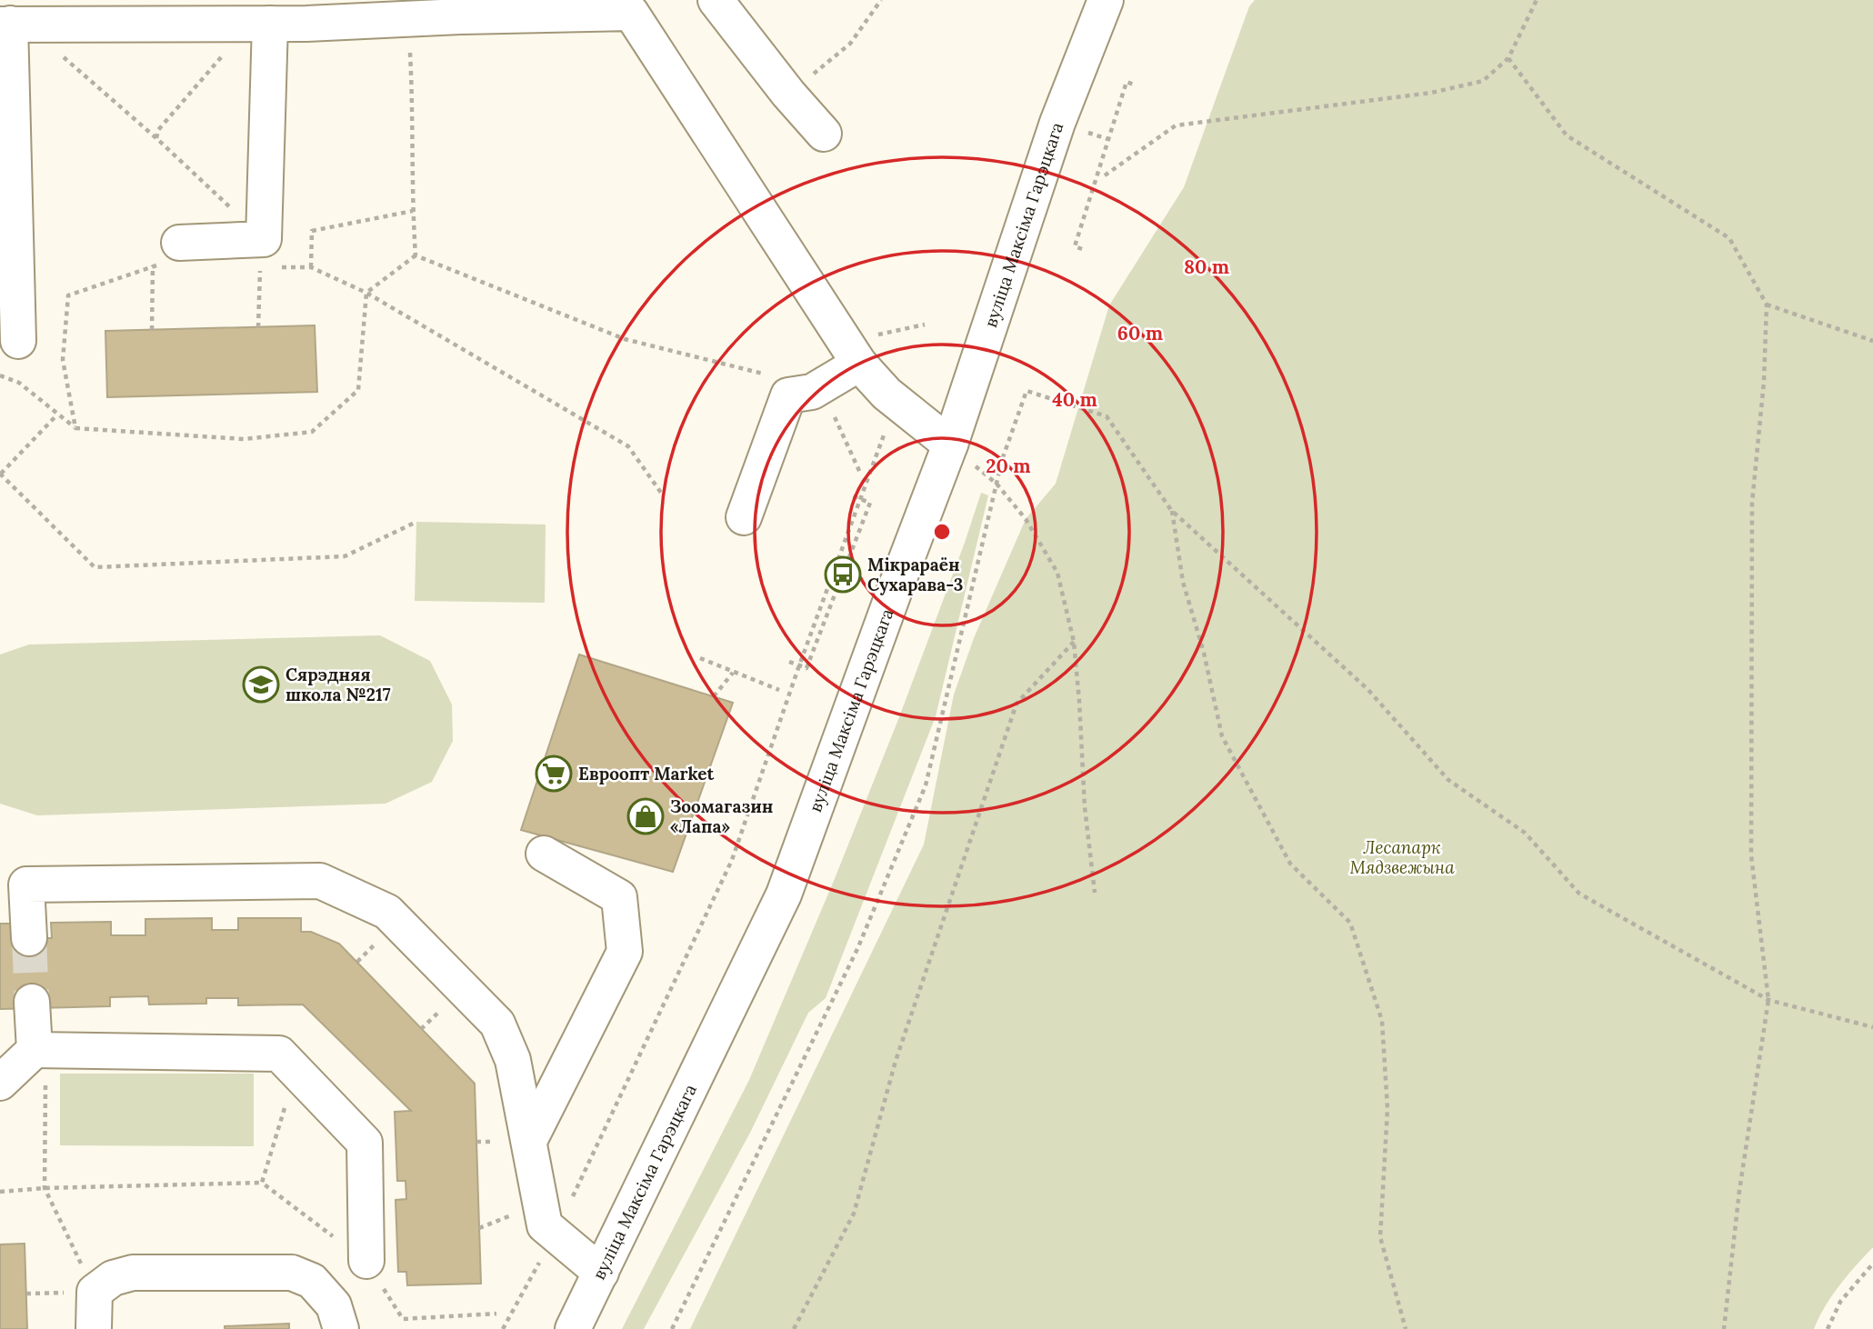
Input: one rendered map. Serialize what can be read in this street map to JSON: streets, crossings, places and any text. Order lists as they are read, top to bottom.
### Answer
{
  "streets": {
    "main road": ["вуліца Максіма Гарэцкага"]
  },
  "parks": ["Лесапарк Мядзвежына"],
  "places": {
    "bus stop": ["Мікрараён Сухарава-3"],
    "school or university": ["Сярэдняя школа №217"],
    "supermarket": ["Евроопт Market"],
    "shop": ["Зоомагазин «Лапа»"]
  },
  "rings": [
    "80 m",
    "60 m",
    "40 m",
    "20 m"
  ]
}
